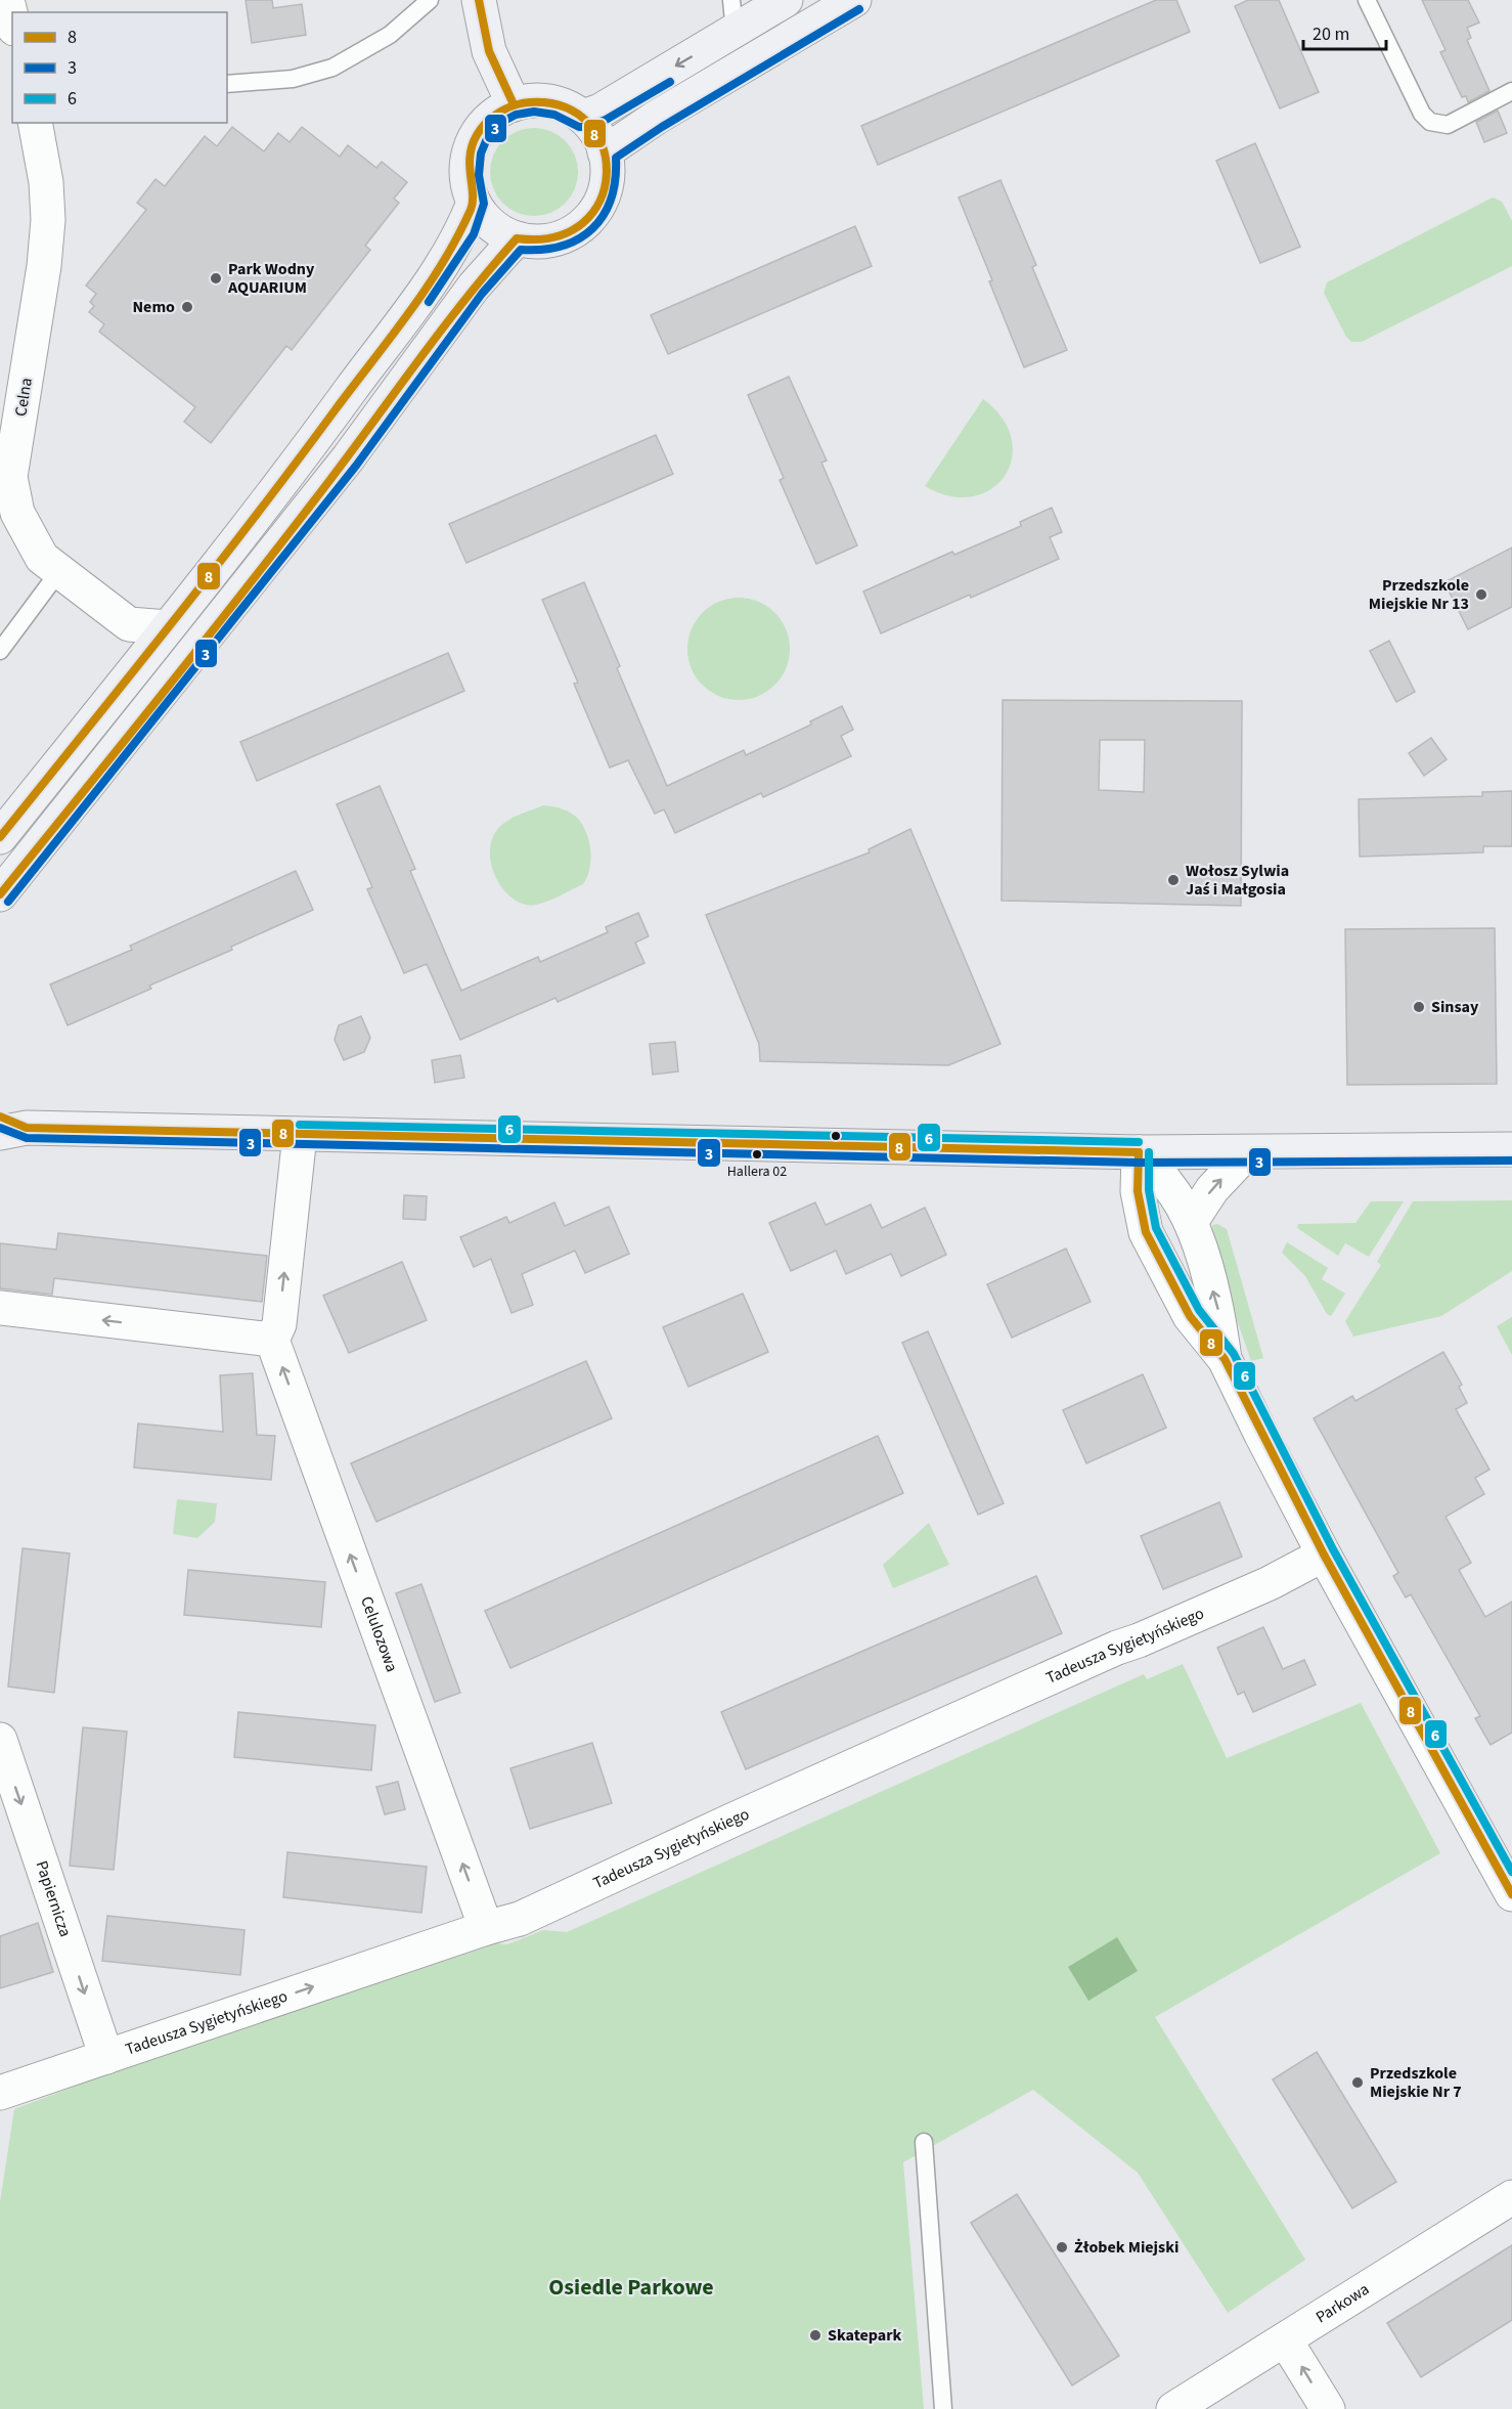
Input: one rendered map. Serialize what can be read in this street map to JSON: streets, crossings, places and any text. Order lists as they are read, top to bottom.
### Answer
{
  "streets": {
    "street": [
      "Celna",
      "Celulozowa",
      "Tadeusza Sygietyńskiego",
      "Papiernicza",
      "Parkowa"
    ]
  },
  "crossings": [
    ["Celulozowa", "Tadeusza Sygietyńskiego"],
    ["Tadeusza Sygietyńskiego", "Papiernicza"]
  ],
  "one_way": ["Celulozowa", "Papiernicza"],
  "districts": ["Osiedle Parkowe"],
  "places": [
    "Park Wodny AQUARIUM",
    "Nemo",
    "Przedszkole Miejskie Nr 13",
    "Wołosz Sylwia Jaś i Małgosia",
    "Sinsay",
    "Hallera 02",
    "Przedszkole Miejskie Nr 7",
    "Żłobek Miejski",
    "Skatepark"
  ],
  "lines": ["transit line 8", "transit line 3", "transit line 6"],
  "legend": ["8", "3", "6"],
  "scale_bar": "20 m"
}
